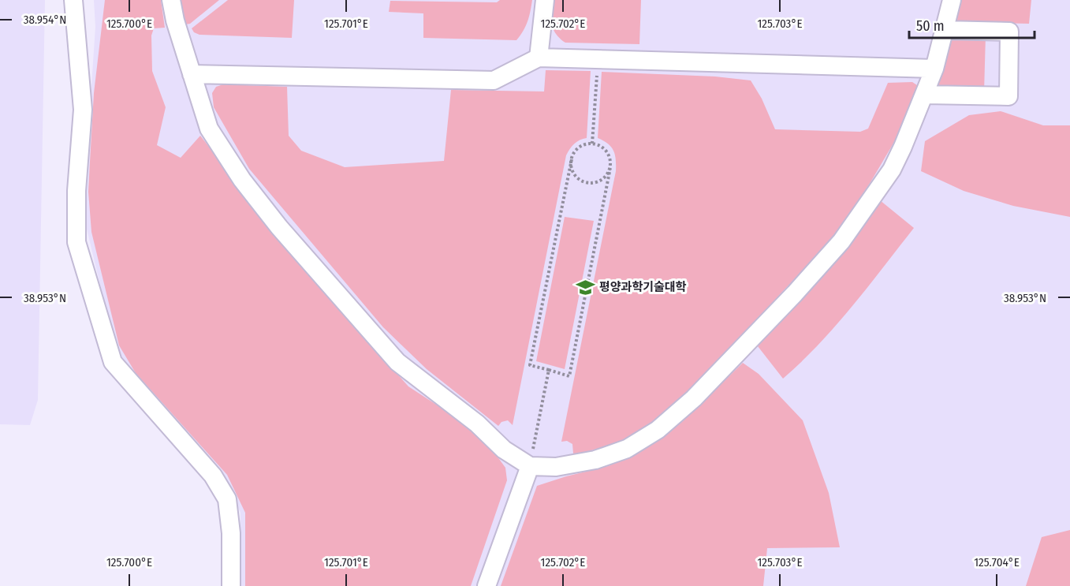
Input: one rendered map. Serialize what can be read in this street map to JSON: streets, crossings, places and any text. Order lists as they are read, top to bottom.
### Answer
{
  "places": {
    "school or university": ["평양과학기술대학"]
  },
  "scale_bar": "50 m",
  "coordinates": [
    "38.954°N",
    "125.700°E",
    "125.701°E",
    "125.702°E",
    "125.703°E",
    "38.953°N",
    "125.704°E"
  ]
}
